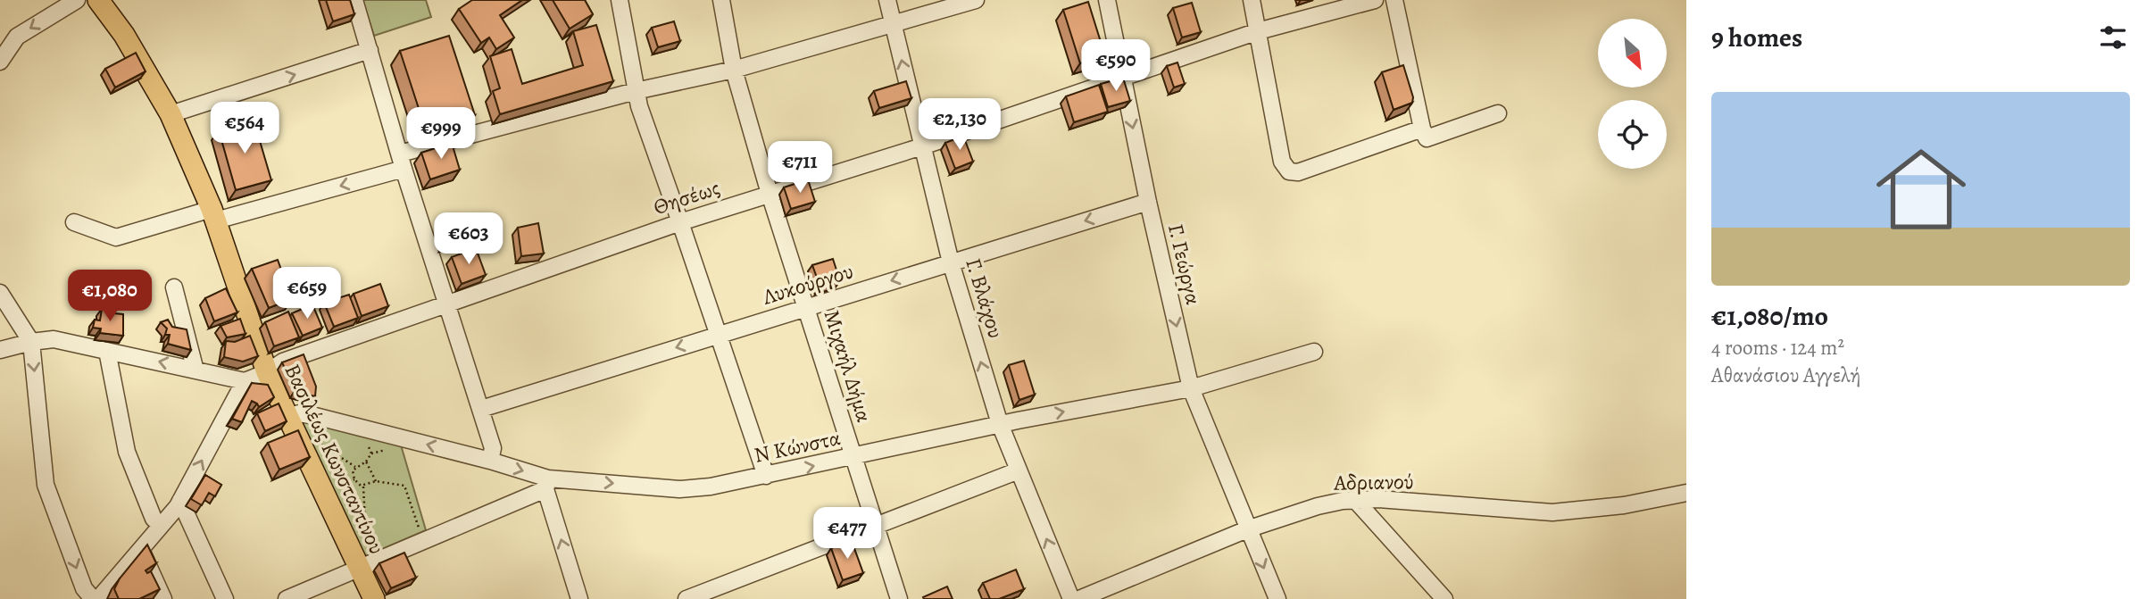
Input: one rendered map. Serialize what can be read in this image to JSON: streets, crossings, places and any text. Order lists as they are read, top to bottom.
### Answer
{
  "streets": {
    "main road": ["Βασιλέως Κωνσταντίνου"],
    "street": [
      "Θησέως",
      "Γ. Γεώργα",
      "Λυκούργου",
      "Γ. Βλάχου",
      "Μιχαήλ Δήμα",
      "Ν Κώνστα",
      "Αδριανού"
    ]
  },
  "crossings": [
    ["Θησέως", "Γ. Γεώργα"],
    ["Θησέως", "Γ. Βλάχου"],
    ["Θησέως", "Μιχαήλ Δήμα"],
    ["Θησέως", "Βασιλέως Κωνσταντίνου"],
    ["Γ. Γεώργα", "Λυκούργου"],
    ["Γ. Γεώργα", "Ν Κώνστα"],
    ["Γ. Γεώργα", "Αδριανού"],
    ["Λυκούργου", "Γ. Βλάχου"],
    ["Λυκούργου", "Μιχαήλ Δήμα"],
    ["Γ. Βλάχου", "Ν Κώνστα"],
    ["Μιχαήλ Δήμα", "Ν Κώνστα"],
    ["Ν Κώνστα", "Βασιλέως Κωνσταντίνου"]
  ],
  "one_way": ["Γ. Γεώργα", "Λυκούργου", "Γ. Βλάχου"],
  "north": "bottom right",
  "page": {
    "heading": "9 homes",
    "price": [
      "€590",
      "€2,130",
      "€564",
      "€999",
      "€711",
      "€603",
      "€659",
      "€1,080",
      "€477"
    ],
    "list": [
      {
        "name": "€1,080/mo",
        "note": "4 rooms · 124 m² · Αθανάσιου Αγγελή"
      }
    ]
  }
}
